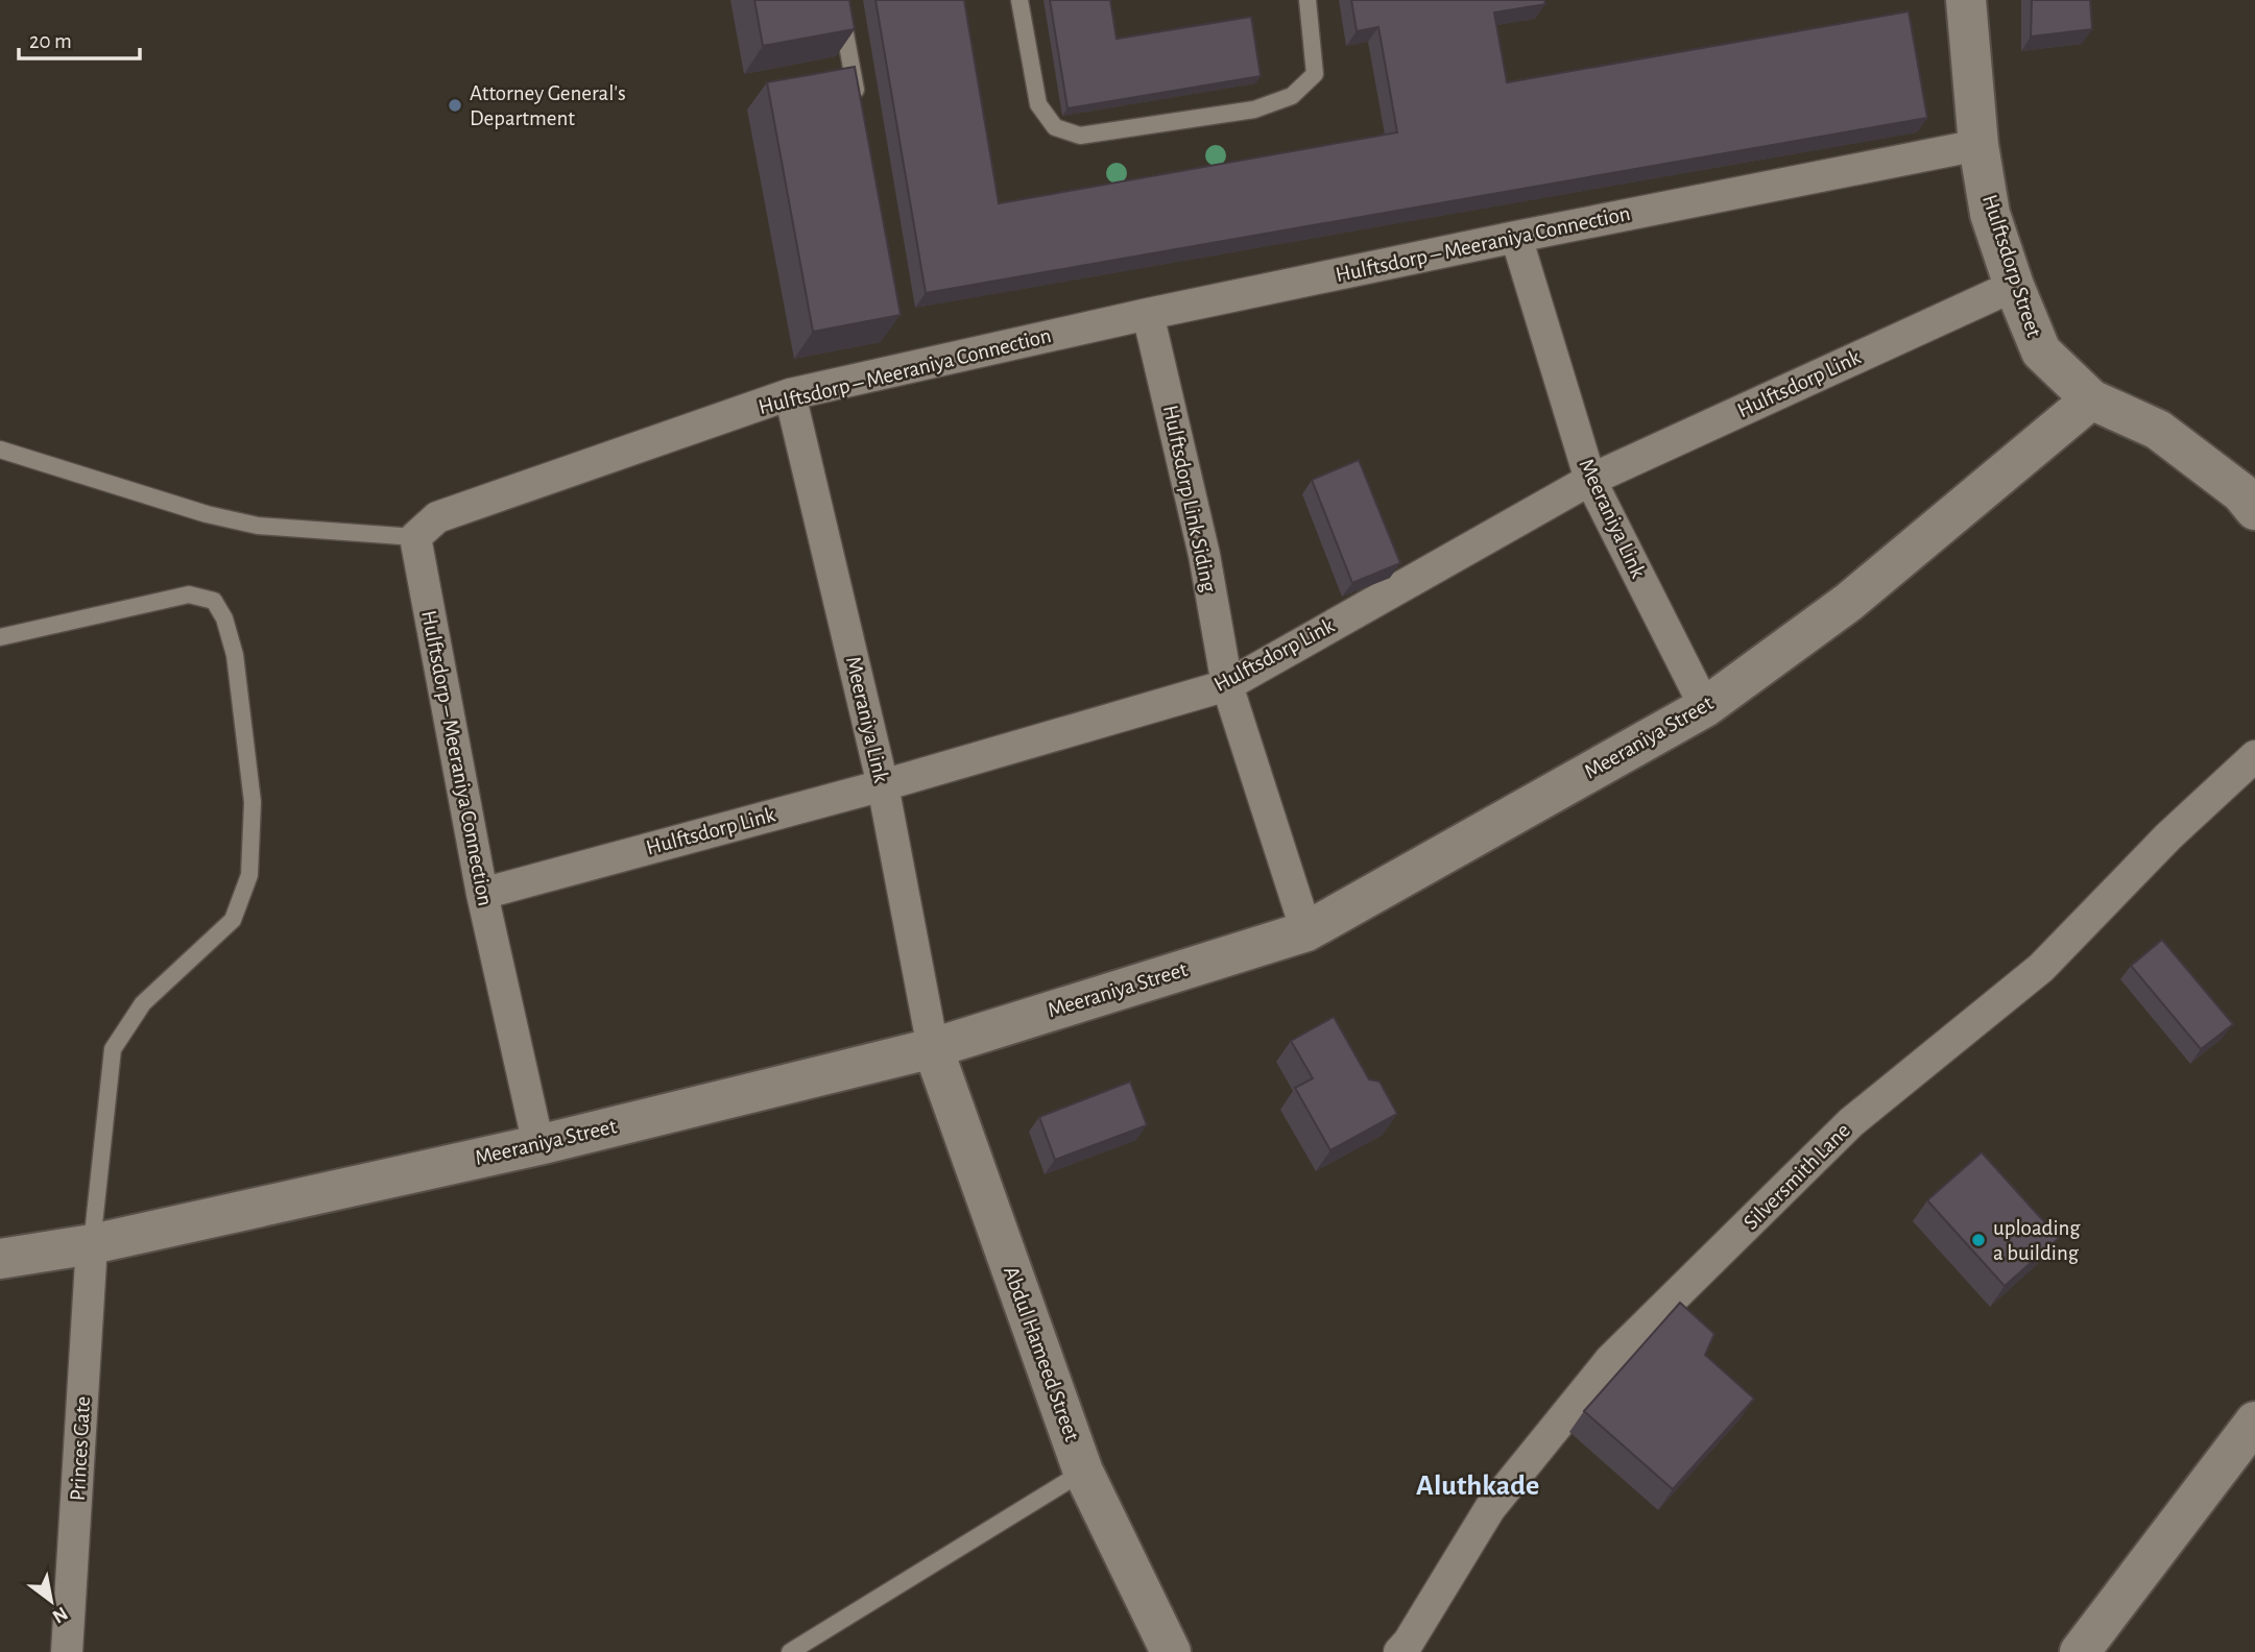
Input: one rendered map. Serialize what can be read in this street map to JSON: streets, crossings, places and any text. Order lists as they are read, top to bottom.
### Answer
{
  "streets": {
    "street": [
      "Hulftsdorp – Meeraniya Connection",
      "Hulftsdorp Street",
      "Hulftsdorp Link",
      "Hulftsdorp Link Siding",
      "Meeraniya Link",
      "Meeraniya Street",
      "Silversmith Lane",
      "Abdul Hameed Street",
      "Princes Gate"
    ]
  },
  "crossings": [
    ["Hulftsdorp – Meeraniya Connection", "Hulftsdorp Street"],
    ["Hulftsdorp – Meeraniya Connection", "Hulftsdorp Link"],
    ["Hulftsdorp – Meeraniya Connection", "Hulftsdorp Link Siding"],
    ["Hulftsdorp – Meeraniya Connection", "Meeraniya Link"],
    ["Hulftsdorp – Meeraniya Connection", "Meeraniya Street"],
    ["Hulftsdorp Street", "Hulftsdorp Link"],
    ["Hulftsdorp Street", "Meeraniya Street"],
    ["Hulftsdorp Link", "Hulftsdorp Link Siding"],
    ["Hulftsdorp Link", "Meeraniya Link"],
    ["Hulftsdorp Link Siding", "Meeraniya Street"],
    ["Meeraniya Link", "Meeraniya Street"],
    ["Meeraniya Link", "Abdul Hameed Street"],
    ["Meeraniya Street", "Abdul Hameed Street"],
    ["Meeraniya Street", "Princes Gate"]
  ],
  "districts": ["Aluthkade"],
  "places": ["Attorney General's Department", "uploading a building"],
  "scale_bar": "20 m",
  "north": "bottom right"
}
